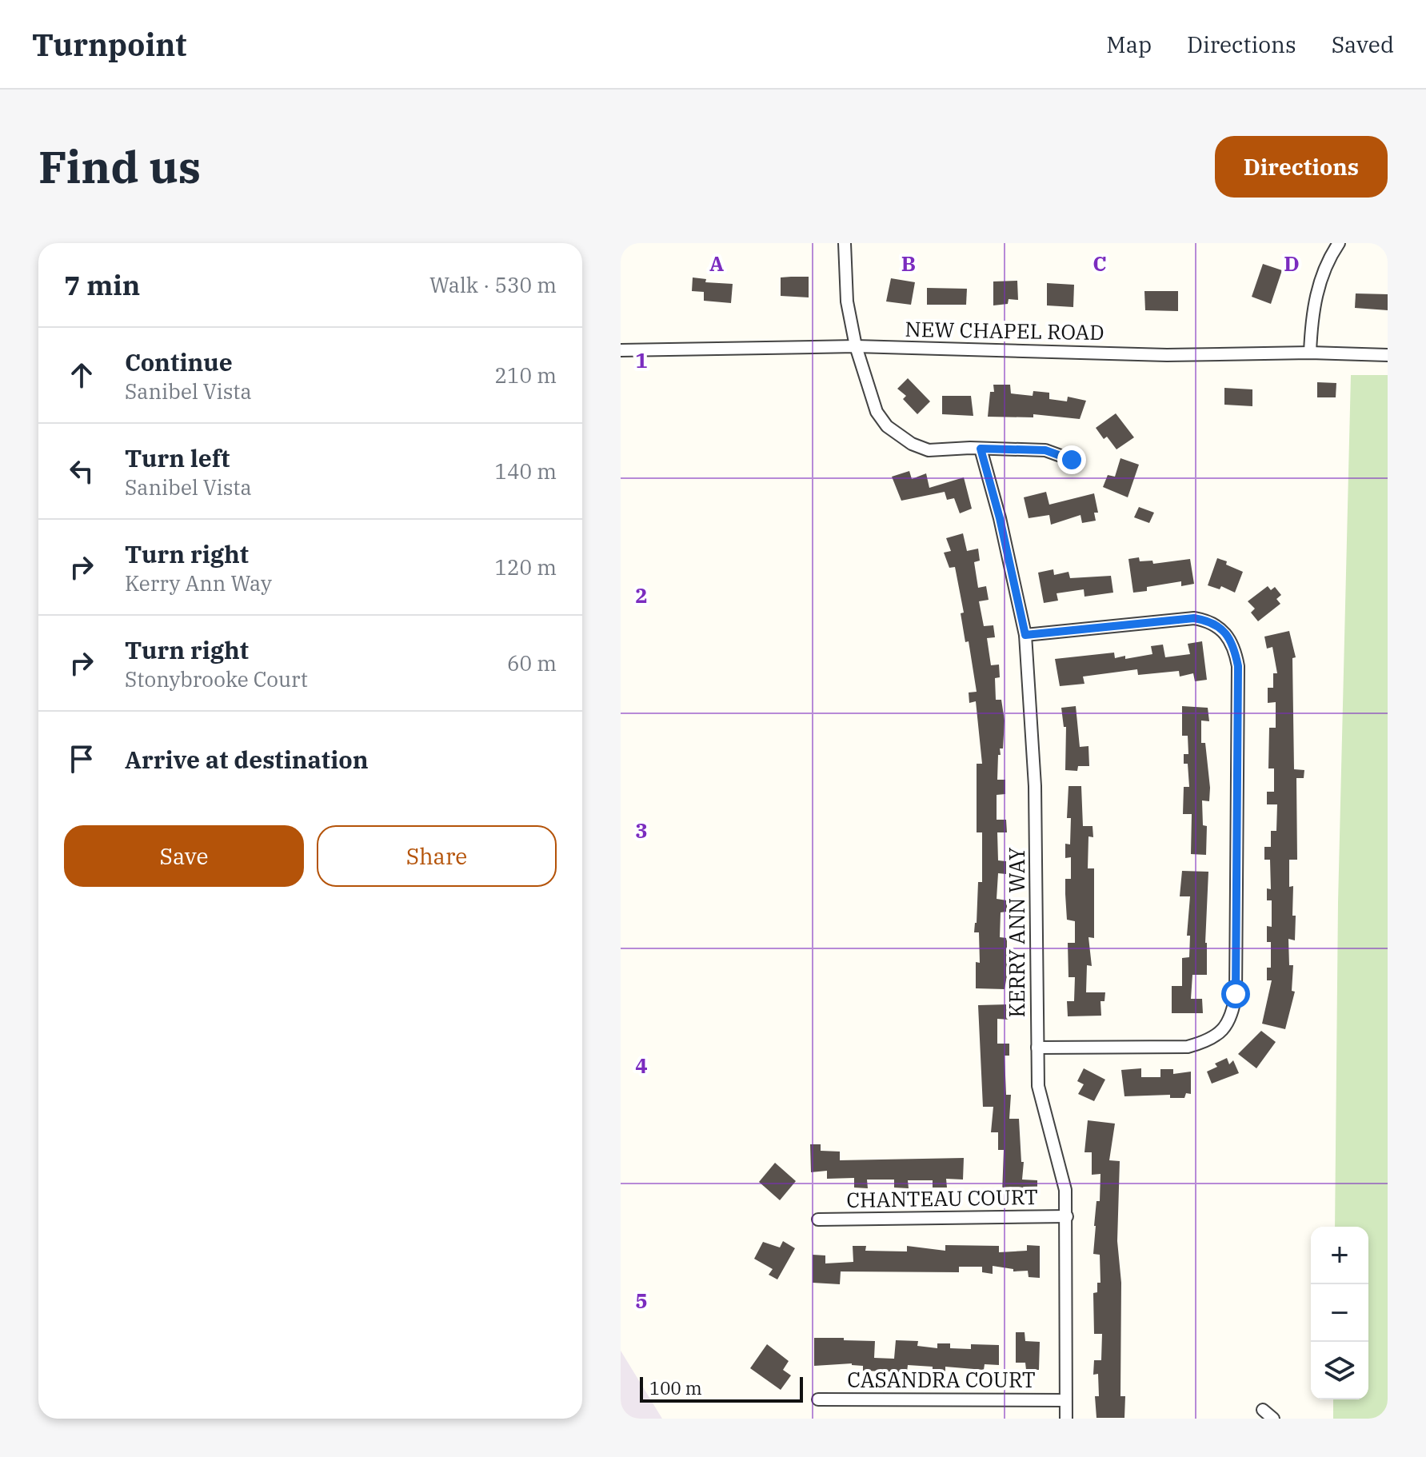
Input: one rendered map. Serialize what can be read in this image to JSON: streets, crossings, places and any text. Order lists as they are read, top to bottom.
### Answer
{
  "streets": {
    "street": [
      "NEW CHAPEL ROAD",
      "KERRY ANN WAY",
      "CHANTEAU COURT",
      "CASANDRA COURT"
    ]
  },
  "crossings": [
    ["KERRY ANN WAY", "CHANTEAU COURT"],
    ["KERRY ANN WAY", "CASANDRA COURT"]
  ],
  "scale_bar": "100 m",
  "page": {
    "header": "Turnpoint",
    "nav": ["Map", "Directions", "Saved"],
    "buttons": [
      "Directions",
      ["Save", "Share"]
    ],
    "title": "Find us",
    "heading": ["7 min", "Walk · 530 m"],
    "list": [
      ["Continue", "Sanibel Vista", "210 m"],
      ["Turn left", "Sanibel Vista", "140 m"],
      ["Turn right", "Kerry Ann Way", "120 m"],
      ["Turn right", "Stonybrooke Court", "60 m"],
      "Arrive at destination"
    ],
    "map_buttons": ["+", "−"],
    "scale": "100 m"
  },
  "grid": {
    "columns": [
      "A",
      "B",
      "C",
      "D"
    ],
    "rows": [
      "1",
      "2",
      "3",
      "4",
      "5"
    ]
  }
}
